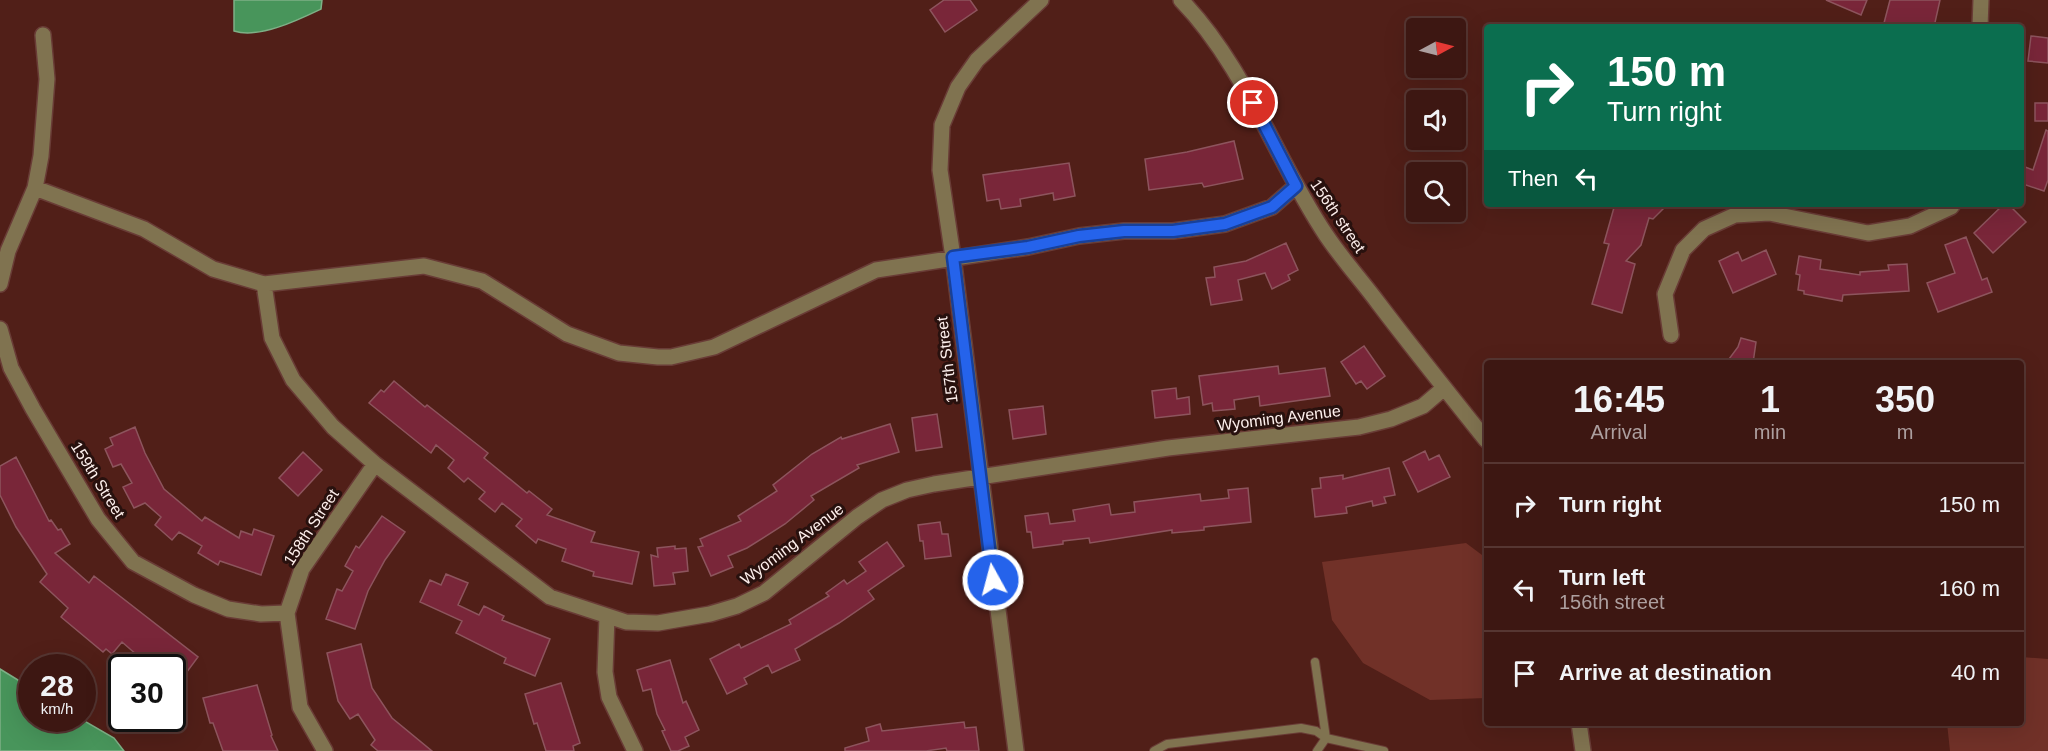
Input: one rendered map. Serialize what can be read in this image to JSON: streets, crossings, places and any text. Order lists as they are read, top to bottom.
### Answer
{
  "streets": {
    "street": [
      "156th street",
      "157th Street",
      "Wyoming Avenue",
      "159th Street",
      "158th Street"
    ]
  },
  "crossings": [
    ["156th street", "Wyoming Avenue"],
    ["157th Street", "Wyoming Avenue"],
    ["Wyoming Avenue", "158th Street"],
    ["159th Street", "158th Street"]
  ],
  "north": "right",
  "page": {
    "turn": ["150 m", "Turn right"],
    "then": "Then",
    "eta": [
      "16:45",
      "Arrival",
      "1",
      "min",
      "350",
      "m"
    ],
    "list": [
      {
        "name": "Turn right",
        "value": "150 m"
      },
      {
        "name": "Turn left",
        "note": "156th street",
        "value": "160 m"
      },
      {
        "name": "Arrive at destination",
        "value": "40 m"
      }
    ],
    "speed": "28 km/h",
    "limit": "30"
  }
}
